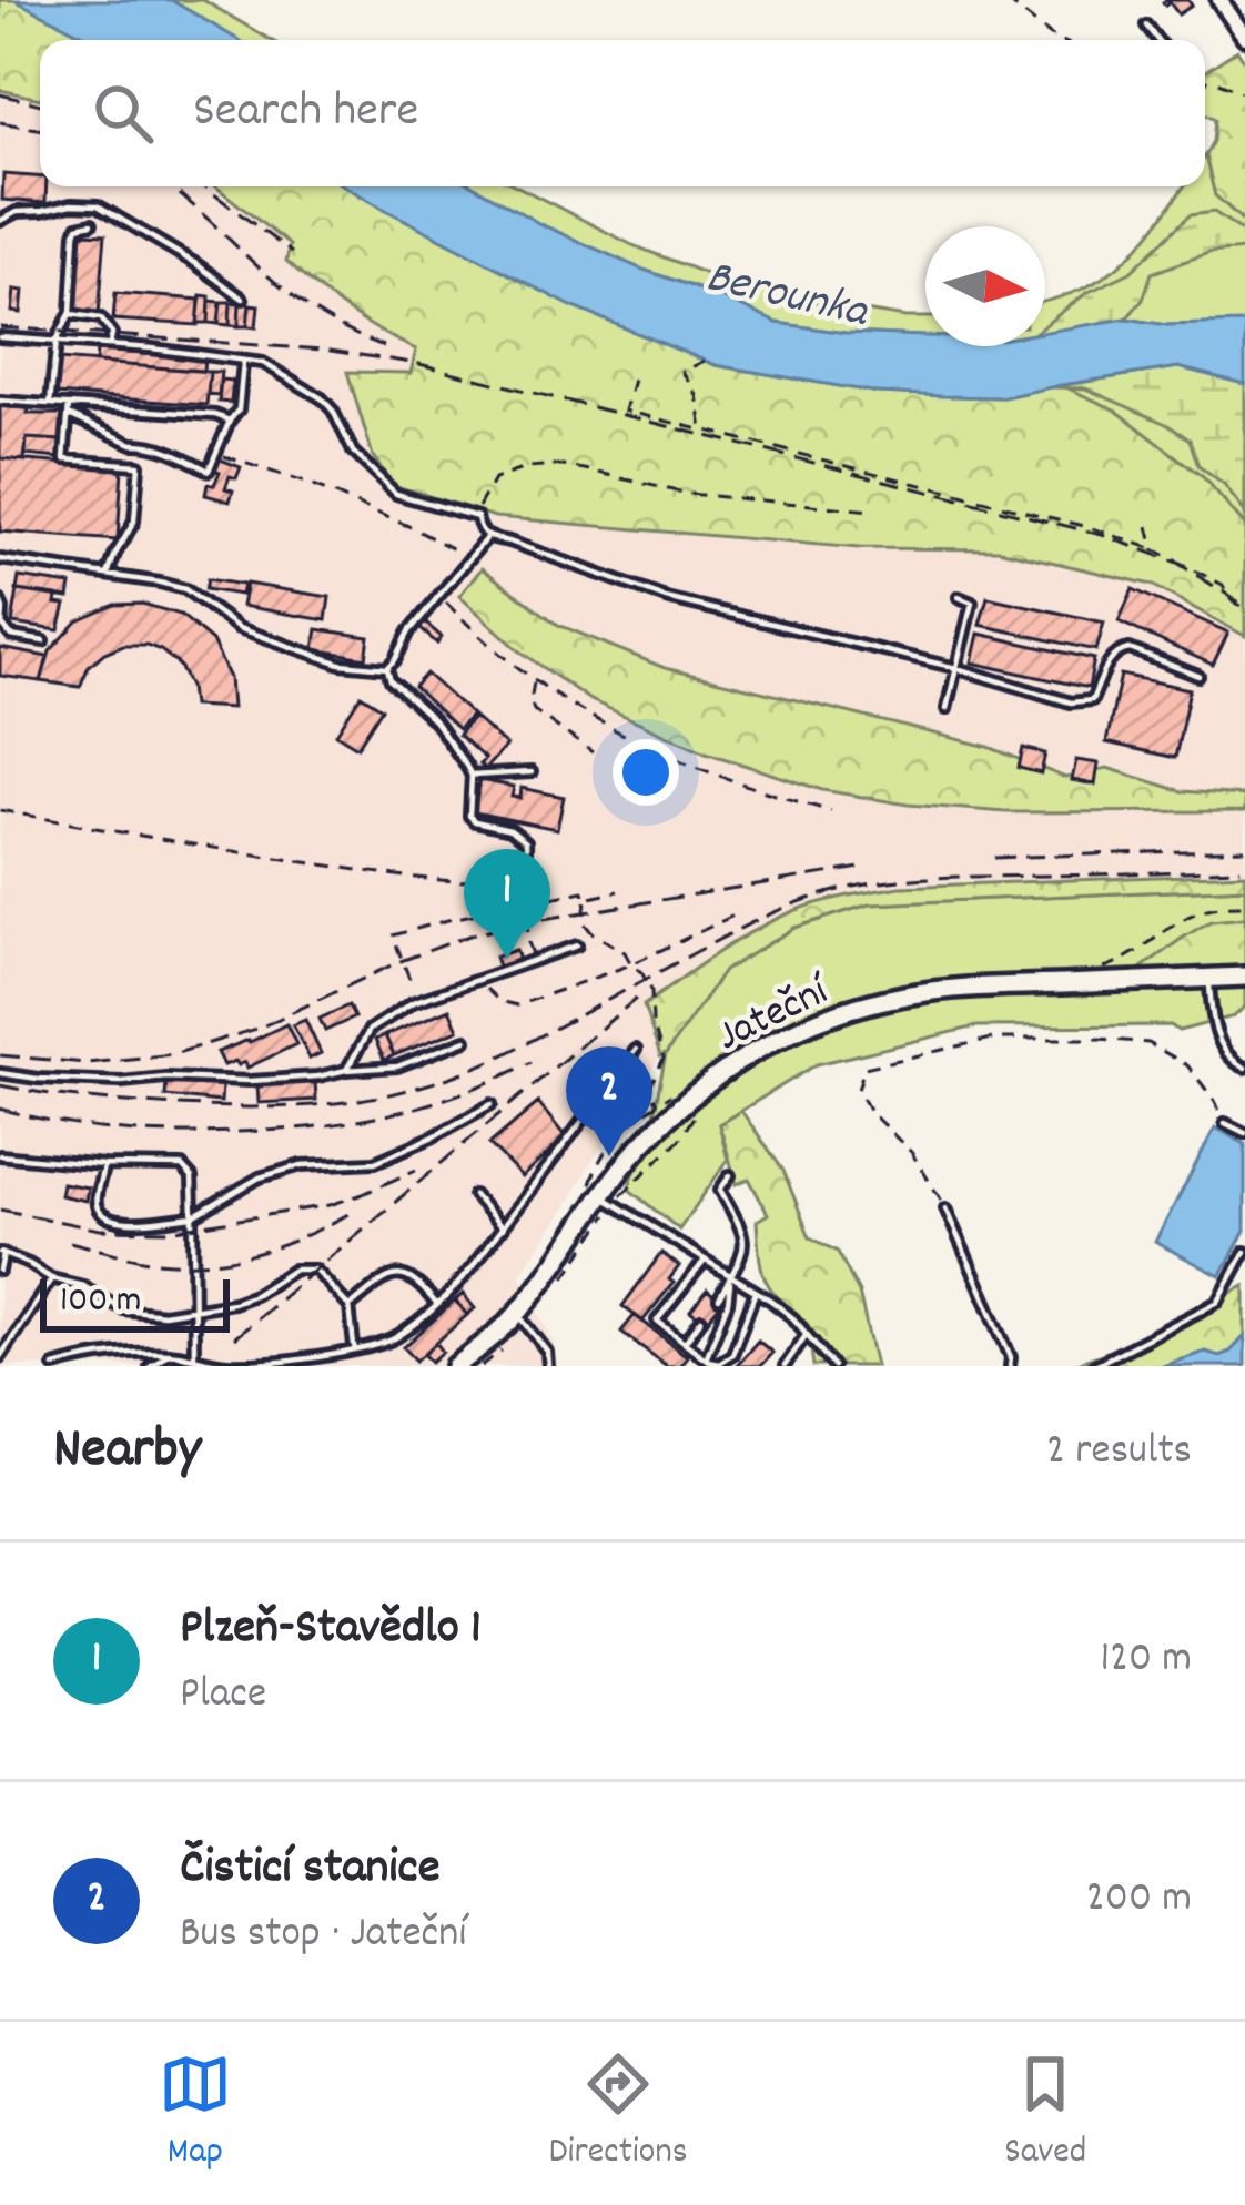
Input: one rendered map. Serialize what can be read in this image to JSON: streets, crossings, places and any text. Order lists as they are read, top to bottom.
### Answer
{
  "streets": {
    "main road": ["Jateční"]
  },
  "water": ["Berounka"],
  "scale_bar": "100 m",
  "north": "right",
  "page": {
    "search": "Search here",
    "pins": ["1", "2"],
    "scale": "100 m",
    "heading": ["Nearby", "2 results"],
    "list": [
      {
        "mark": "1",
        "name": "Plzeň-Stavědlo 1",
        "note": "Place",
        "value": "120 m"
      },
      {
        "mark": "2",
        "name": "Čisticí stanice",
        "note": "Bus stop · Jateční",
        "value": "200 m"
      }
    ],
    "nav": ["Map", "Directions", "Saved"]
  }
}
